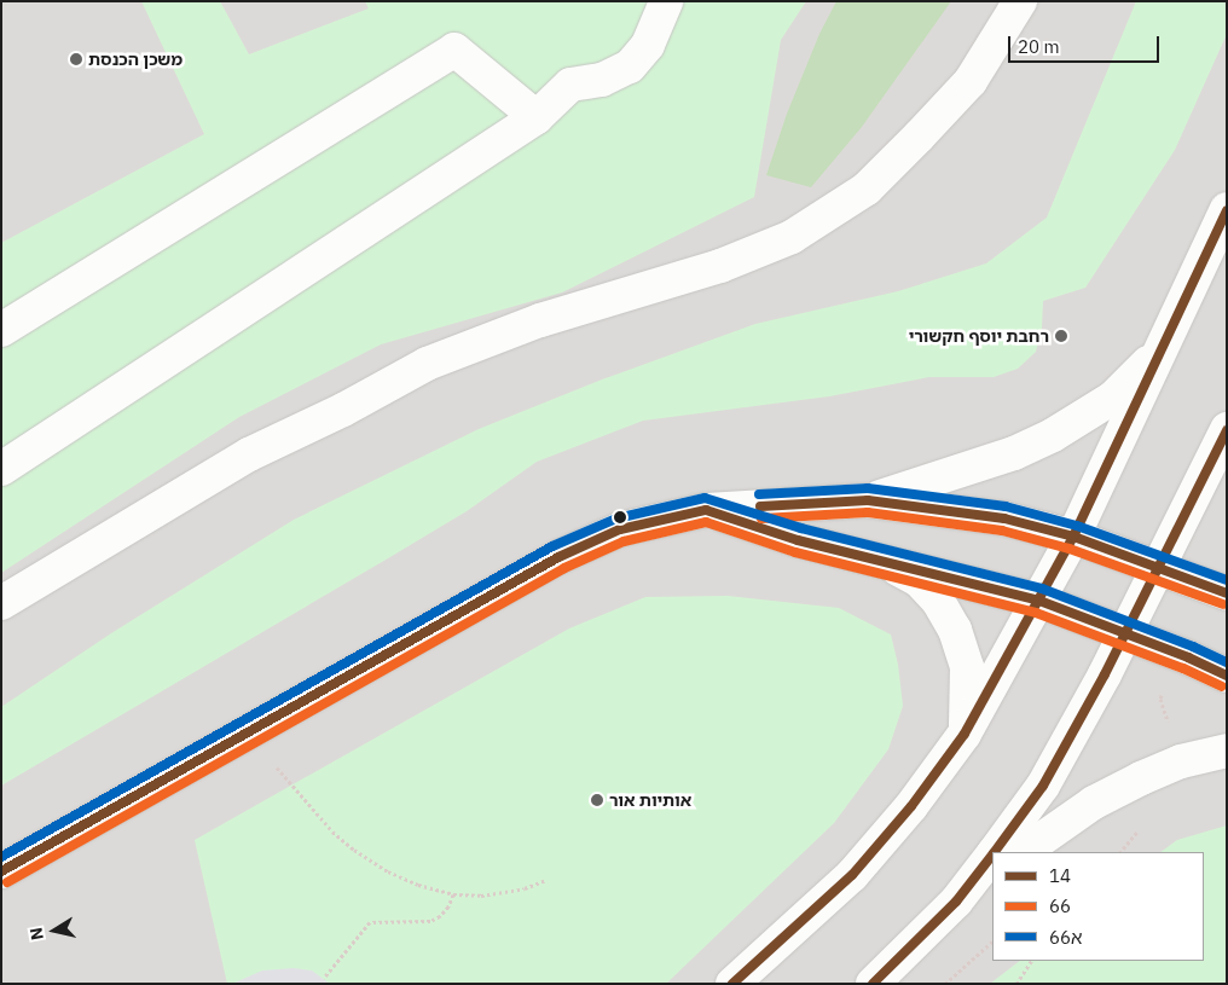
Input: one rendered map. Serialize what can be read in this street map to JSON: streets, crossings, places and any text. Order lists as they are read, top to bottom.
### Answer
{
  "places": ["משכן הכנסת", "רחבת יוסף חקשורי", "אותיות אור"],
  "lines": ["transit line 14", "transit line 66א", "transit line 66"],
  "legend": ["14", "66", "66א"],
  "scale_bar": "20 m",
  "north": "left"
}
